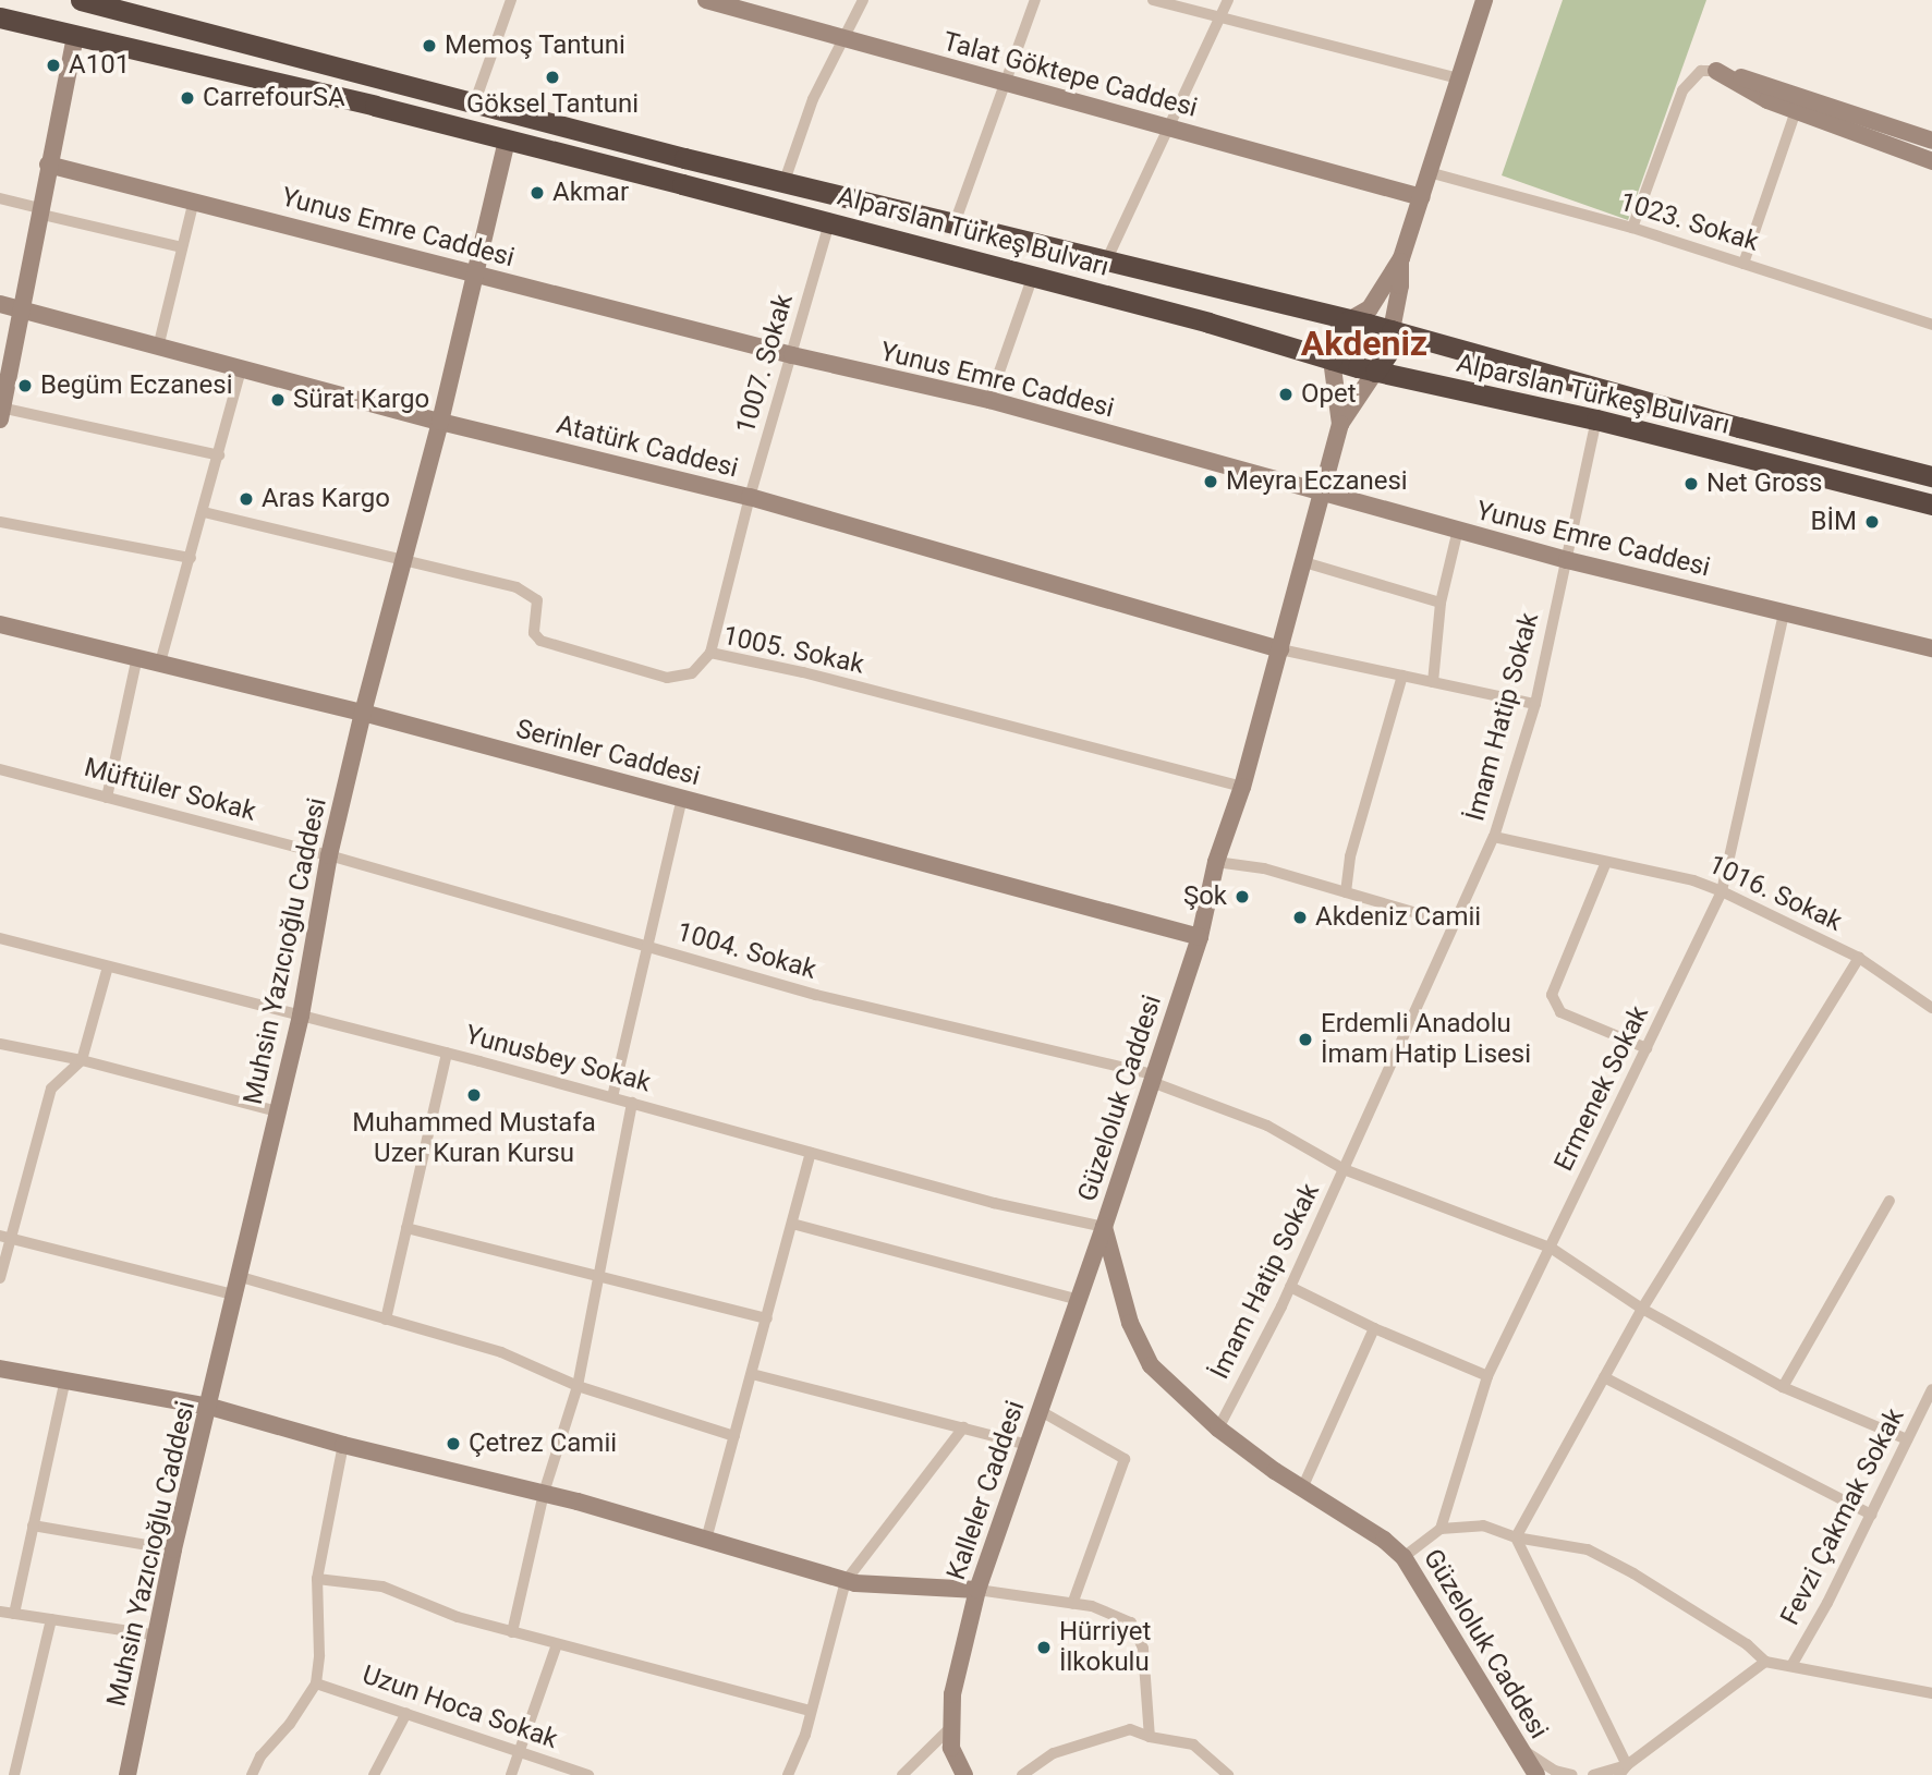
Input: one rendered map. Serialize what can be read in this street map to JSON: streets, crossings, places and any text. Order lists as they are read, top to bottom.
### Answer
{
  "streets": {
    "highway": ["Alparslan Türkeş Bulvarı"],
    "street": [
      "Talat Göktepe Caddesi",
      "1023. Sokak",
      "Yunus Emre Caddesi",
      "1007. Sokak",
      "Atatürk Caddesi",
      "1005. Sokak",
      "İmam Hatip Sokak",
      "Serinler Caddesi",
      "Müftüler Sokak",
      "1016. Sokak",
      "Muhsin Yazıcıoğlu Caddesi",
      "1004. Sokak",
      "Yunusbey Sokak",
      "Ermenek Sokak",
      "Güzeloluk Caddesi",
      "Kalleler Caddesi",
      "Fevzi Çakmak Sokak",
      "Uzun Hoca Sokak"
    ]
  },
  "crossings": [
    ["Yunus Emre Caddesi", "1007. Sokak"],
    ["Yunus Emre Caddesi", "İmam Hatip Sokak"],
    ["Yunus Emre Caddesi", "Muhsin Yazıcıoğlu Caddesi"],
    ["Yunus Emre Caddesi", "Ermenek Sokak"],
    ["Yunus Emre Caddesi", "Güzeloluk Caddesi"],
    ["Alparslan Türkeş Bulvarı", "1007. Sokak"],
    ["Alparslan Türkeş Bulvarı", "İmam Hatip Sokak"],
    ["Alparslan Türkeş Bulvarı", "Muhsin Yazıcıoğlu Caddesi"],
    ["Alparslan Türkeş Bulvarı", "Güzeloluk Caddesi"],
    ["1007. Sokak", "Atatürk Caddesi"],
    ["1007. Sokak", "1005. Sokak"],
    ["Atatürk Caddesi", "Muhsin Yazıcıoğlu Caddesi"],
    ["Atatürk Caddesi", "Güzeloluk Caddesi"],
    ["1005. Sokak", "Muhsin Yazıcıoğlu Caddesi"],
    ["1005. Sokak", "Güzeloluk Caddesi"],
    ["İmam Hatip Sokak", "1016. Sokak"],
    ["İmam Hatip Sokak", "1004. Sokak"],
    ["İmam Hatip Sokak", "Güzeloluk Caddesi"],
    ["Serinler Caddesi", "Muhsin Yazıcıoğlu Caddesi"],
    ["Serinler Caddesi", "Güzeloluk Caddesi"],
    ["Müftüler Sokak", "Muhsin Yazıcıoğlu Caddesi"],
    ["Müftüler Sokak", "1004. Sokak"],
    ["1016. Sokak", "Ermenek Sokak"],
    ["Muhsin Yazıcıoğlu Caddesi", "1004. Sokak"],
    ["Muhsin Yazıcıoğlu Caddesi", "Yunusbey Sokak"],
    ["1004. Sokak", "Ermenek Sokak"],
    ["1004. Sokak", "Güzeloluk Caddesi"],
    ["1004. Sokak", "Fevzi Çakmak Sokak"],
    ["Yunusbey Sokak", "Güzeloluk Caddesi"],
    ["Yunusbey Sokak", "Kalleler Caddesi"],
    ["Güzeloluk Caddesi", "Kalleler Caddesi"]
  ],
  "districts": ["Akdeniz"],
  "places": [
    "Memoş Tantuni",
    "A101",
    "Göksel Tantuni",
    "CarrefourSA",
    "Akmar",
    "Begüm Eczanesi",
    "Opet",
    "Sürat Kargo",
    "Meyra Eczanesi",
    "Net Gross",
    "Aras Kargo",
    "BİM",
    "Şok",
    "Akdeniz Camii",
    "Erdemli Anadolu İmam Hatip Lisesi",
    "Muhammed Mustafa Uzer Kuran Kursu",
    "Çetrez Camii",
    "Hürriyet İlkokulu"
  ]
}
